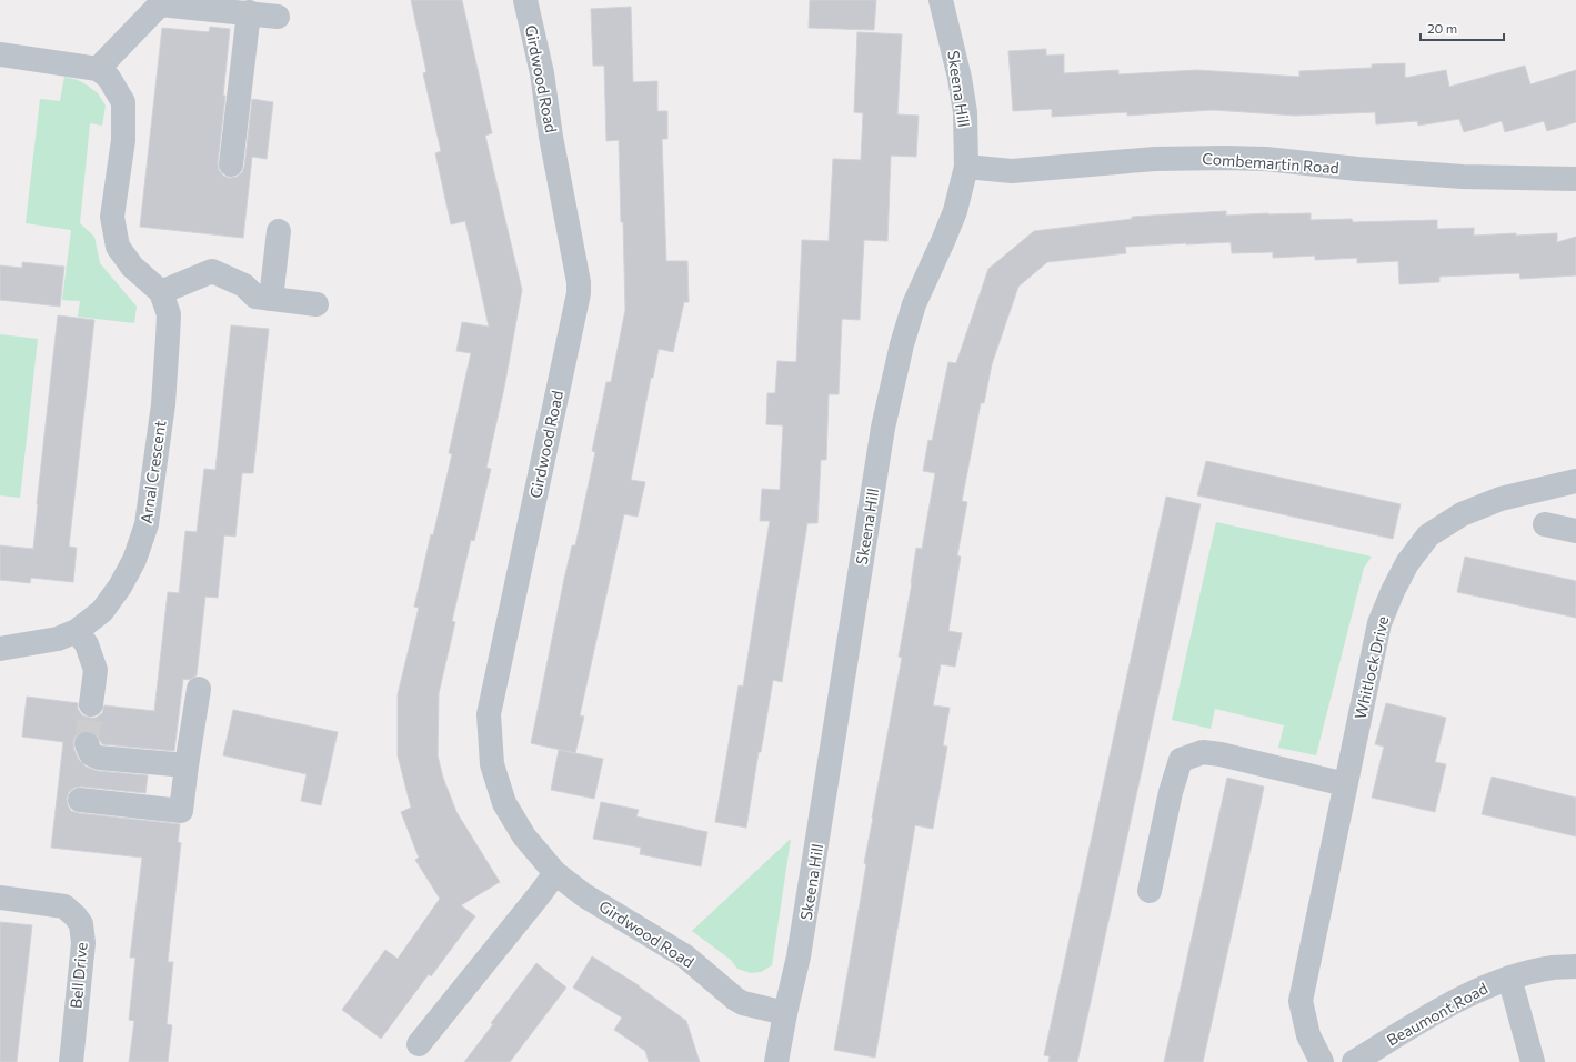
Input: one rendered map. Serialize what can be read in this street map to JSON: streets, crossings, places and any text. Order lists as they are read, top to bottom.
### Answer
{
  "streets": {
    "street": [
      "Girdwood Road",
      "Skeena Hill",
      "Combemartin Road",
      "Arnal Crescent",
      "Whitlock Drive",
      "Bell Drive",
      "Beaumont Road"
    ]
  },
  "crossings": [
    ["Girdwood Road", "Skeena Hill"],
    ["Skeena Hill", "Combemartin Road"]
  ],
  "scale_bar": "20 m"
}
